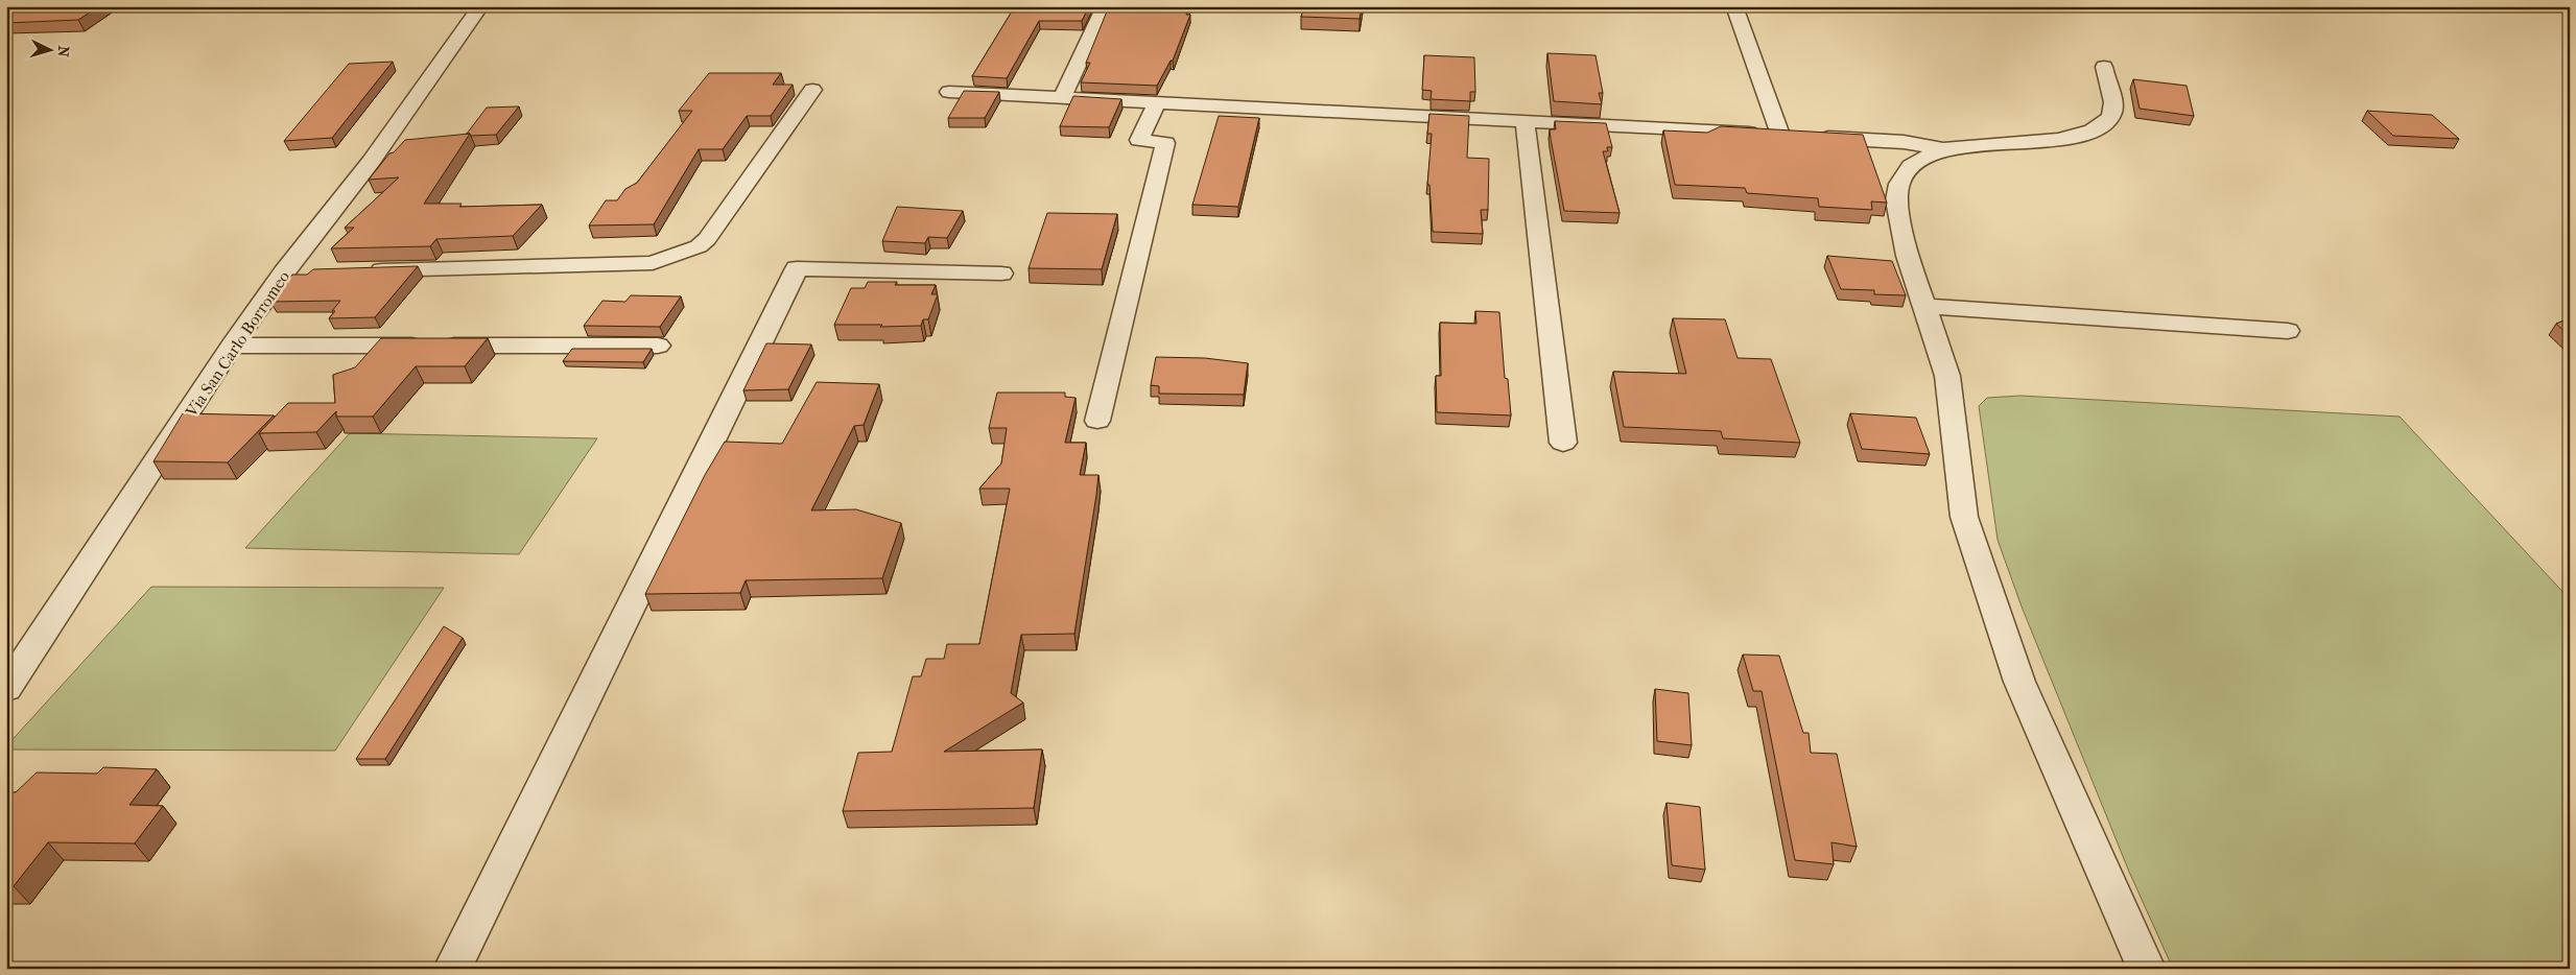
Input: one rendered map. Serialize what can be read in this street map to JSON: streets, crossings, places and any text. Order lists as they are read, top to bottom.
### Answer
{
  "streets": {
    "street": ["Via San Carlo Borromeo"]
  },
  "north": "right"
}
